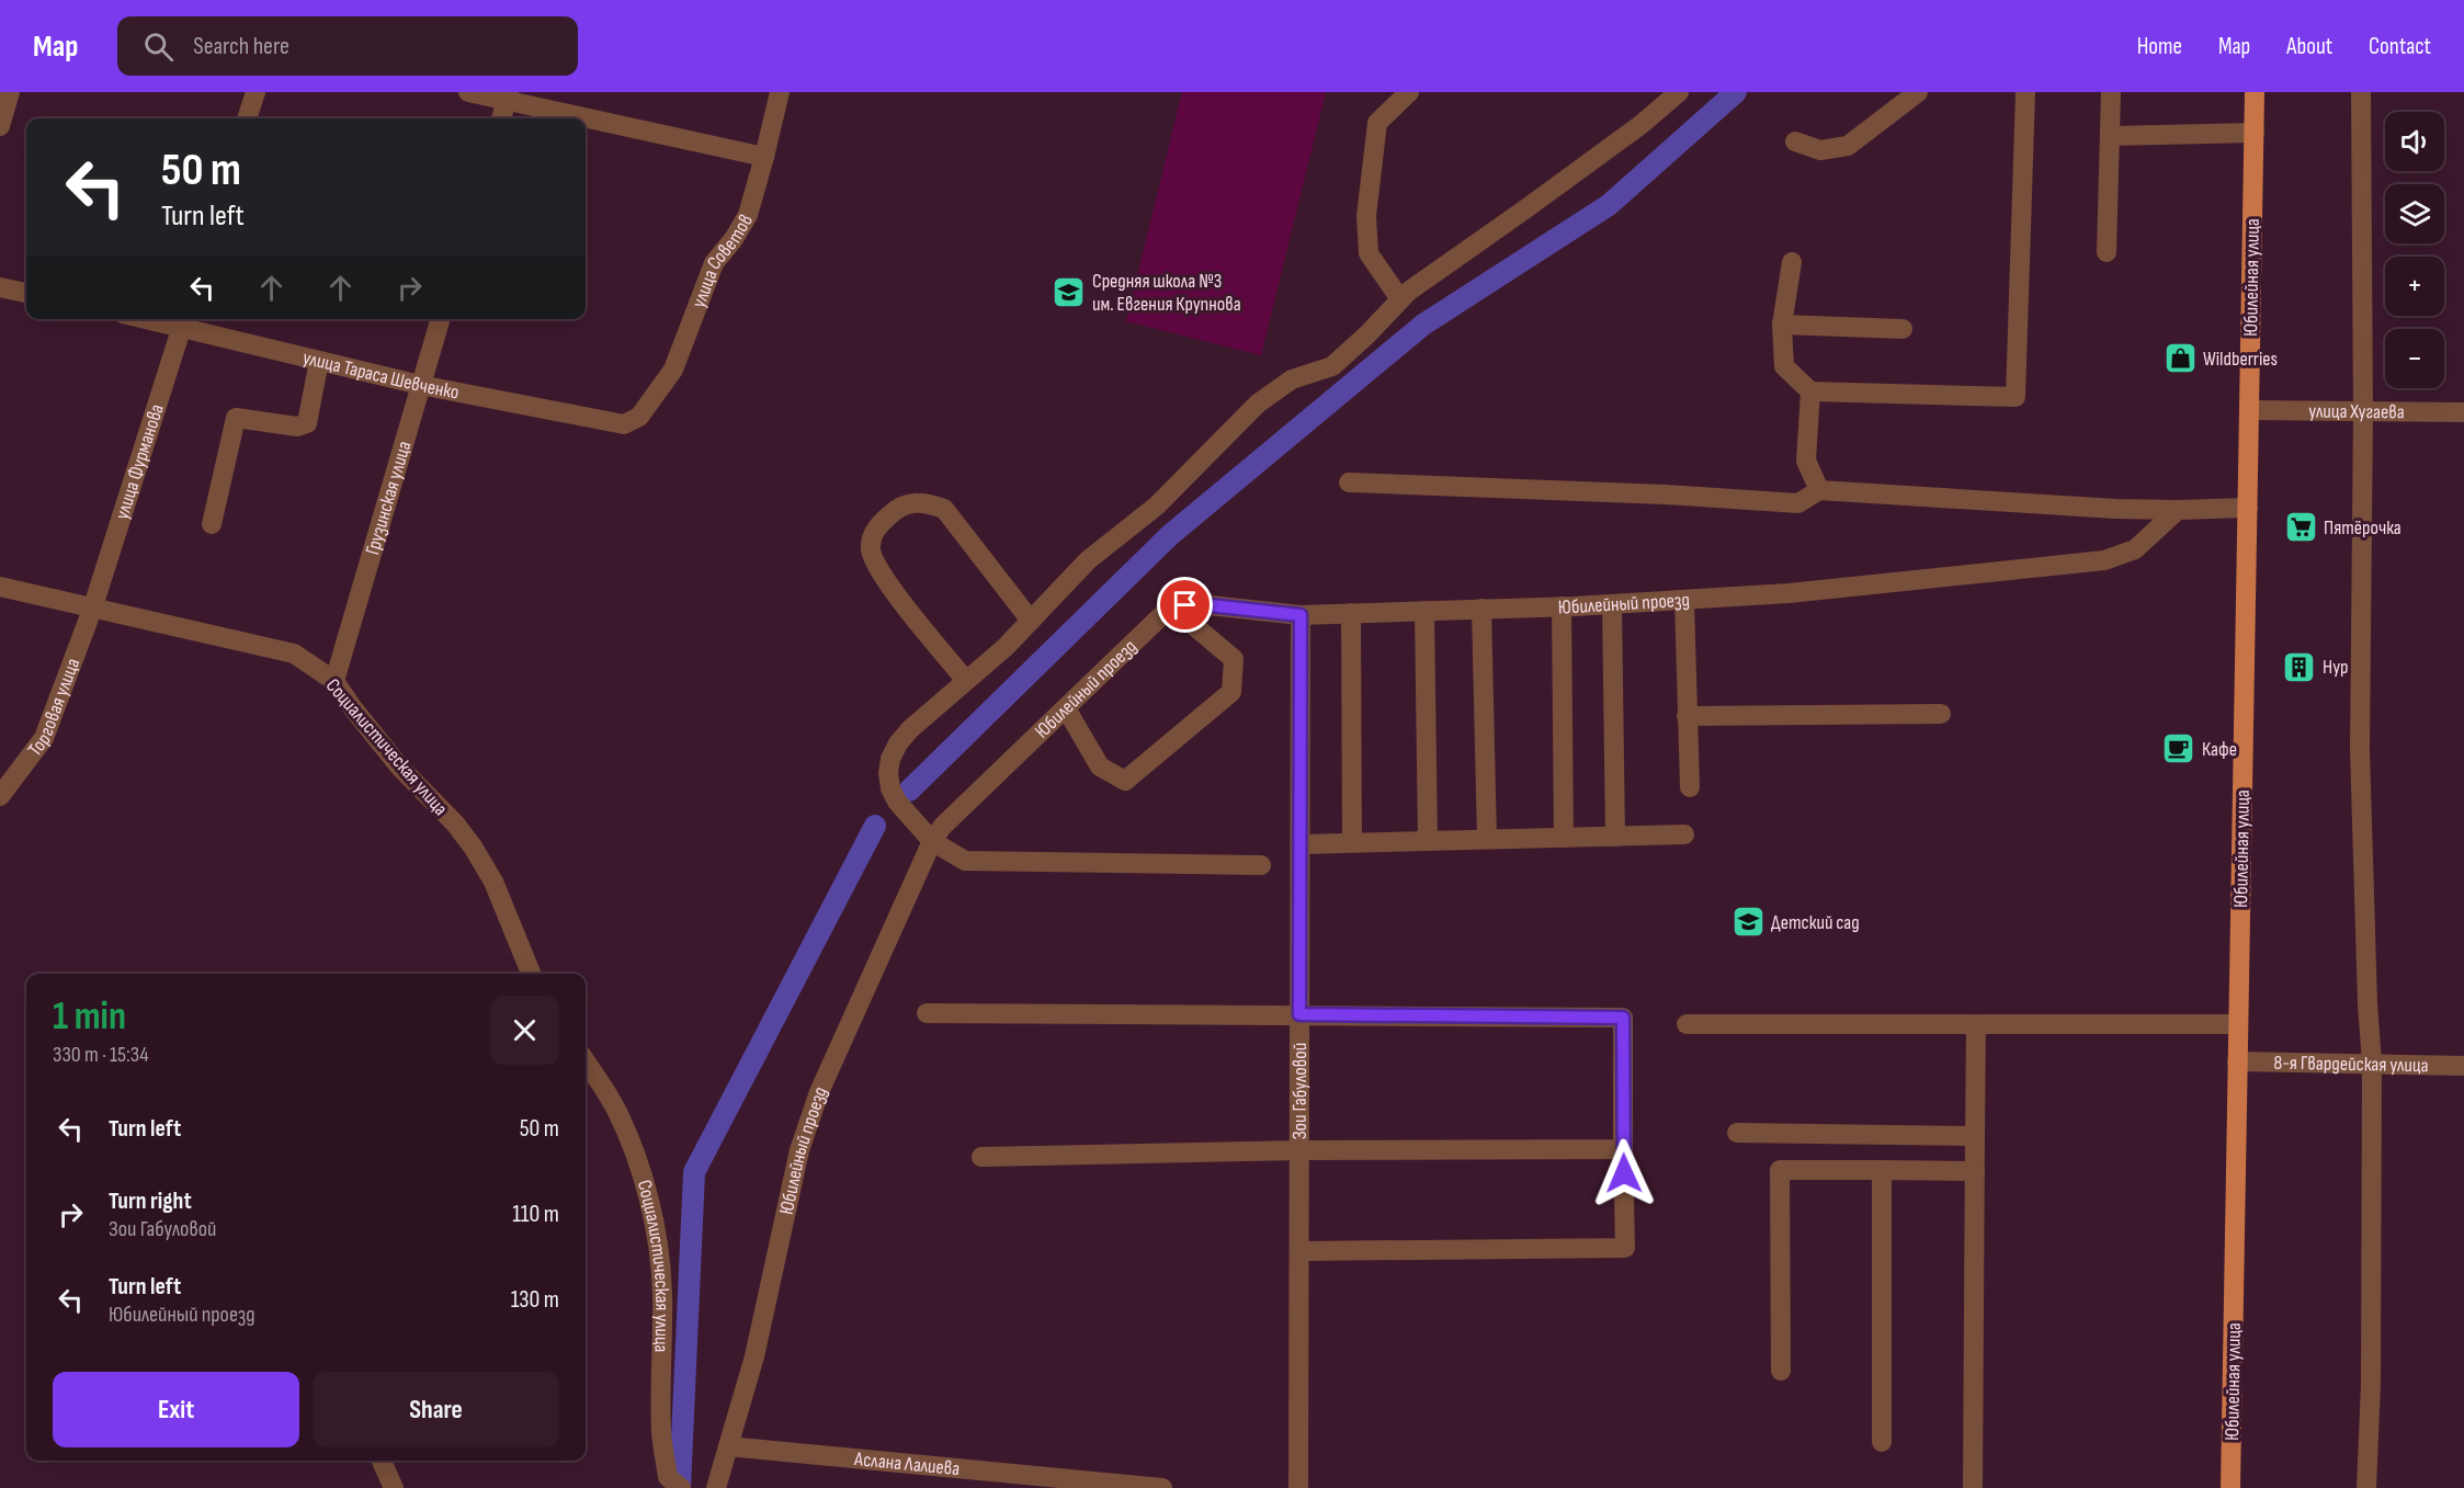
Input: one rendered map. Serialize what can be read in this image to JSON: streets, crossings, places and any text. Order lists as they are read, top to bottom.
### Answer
{
  "streets": {
    "main road": ["Юбилейная улица"],
    "street": [
      "улица Советов",
      "улица Тараса Шевченко",
      "улица Хугаева",
      "улица Фурманова",
      "Грузинская улица",
      "Юбилейный проезд",
      "Торговая улица",
      "Социалистическая улица",
      "8-я Гвардейская улица",
      "Зои Габуловой",
      "Аслана Лалиева"
    ]
  },
  "crossings": [
    ["улица Советов", "улица Тараса Шевченко"],
    ["Юбилейная улица", "улица Хугаева"],
    ["Юбилейная улица", "8-я Гвардейская улица"],
    ["улица Тараса Шевченко", "улица Фурманова"],
    ["улица Тараса Шевченко", "Грузинская улица"],
    ["улица Фурманова", "Торговая улица"],
    ["улица Фурманова", "Социалистическая улица"],
    ["Грузинская улица", "Социалистическая улица"],
    ["Юбилейный проезд", "Зои Габуловой"],
    ["Юбилейный проезд", "Аслана Лалиева"],
    ["Торговая улица", "Социалистическая улица"]
  ],
  "places": {
    "school or university": ["Средняя школа №3 им. Евгения Крупнова", "Детский сад"],
    "shop": ["Wildberries"],
    "supermarket": ["Пятёрочка"],
    "building": ["Нур"],
    "cafe": ["Кафе"]
  },
  "page": {
    "header": "Map",
    "search": "Search here",
    "nav": [
      "Home",
      "Map",
      "About",
      "Contact"
    ],
    "map_buttons": ["+", "−"],
    "turn": ["50 m", "Turn left"],
    "heading": ["1 min", "330 m · 15:34"],
    "list": [
      {
        "name": "Turn left",
        "value": "50 m"
      },
      {
        "name": "Turn right",
        "note": "Зои Габуловой",
        "value": "110 m"
      },
      {
        "name": "Turn left",
        "note": "Юбилейный проезд",
        "value": "130 m"
      }
    ],
    "buttons": ["Exit", "Share"]
  }
}
